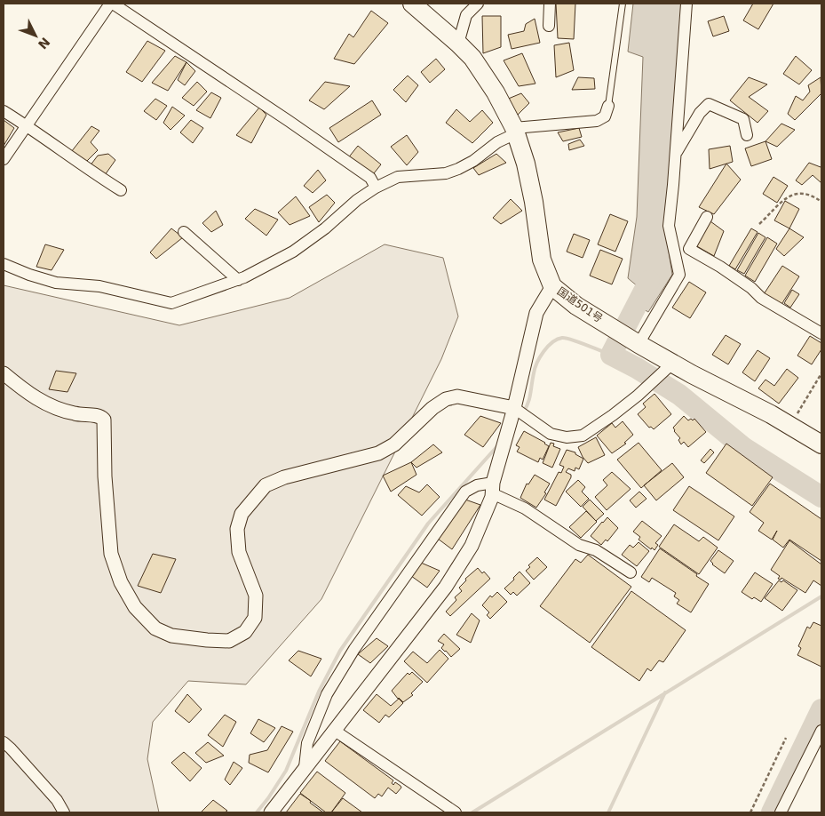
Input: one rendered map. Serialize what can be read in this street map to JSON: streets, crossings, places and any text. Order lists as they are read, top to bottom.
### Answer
{
  "streets": {
    "highway": ["国道501号"]
  },
  "north": "bottom right"
}
